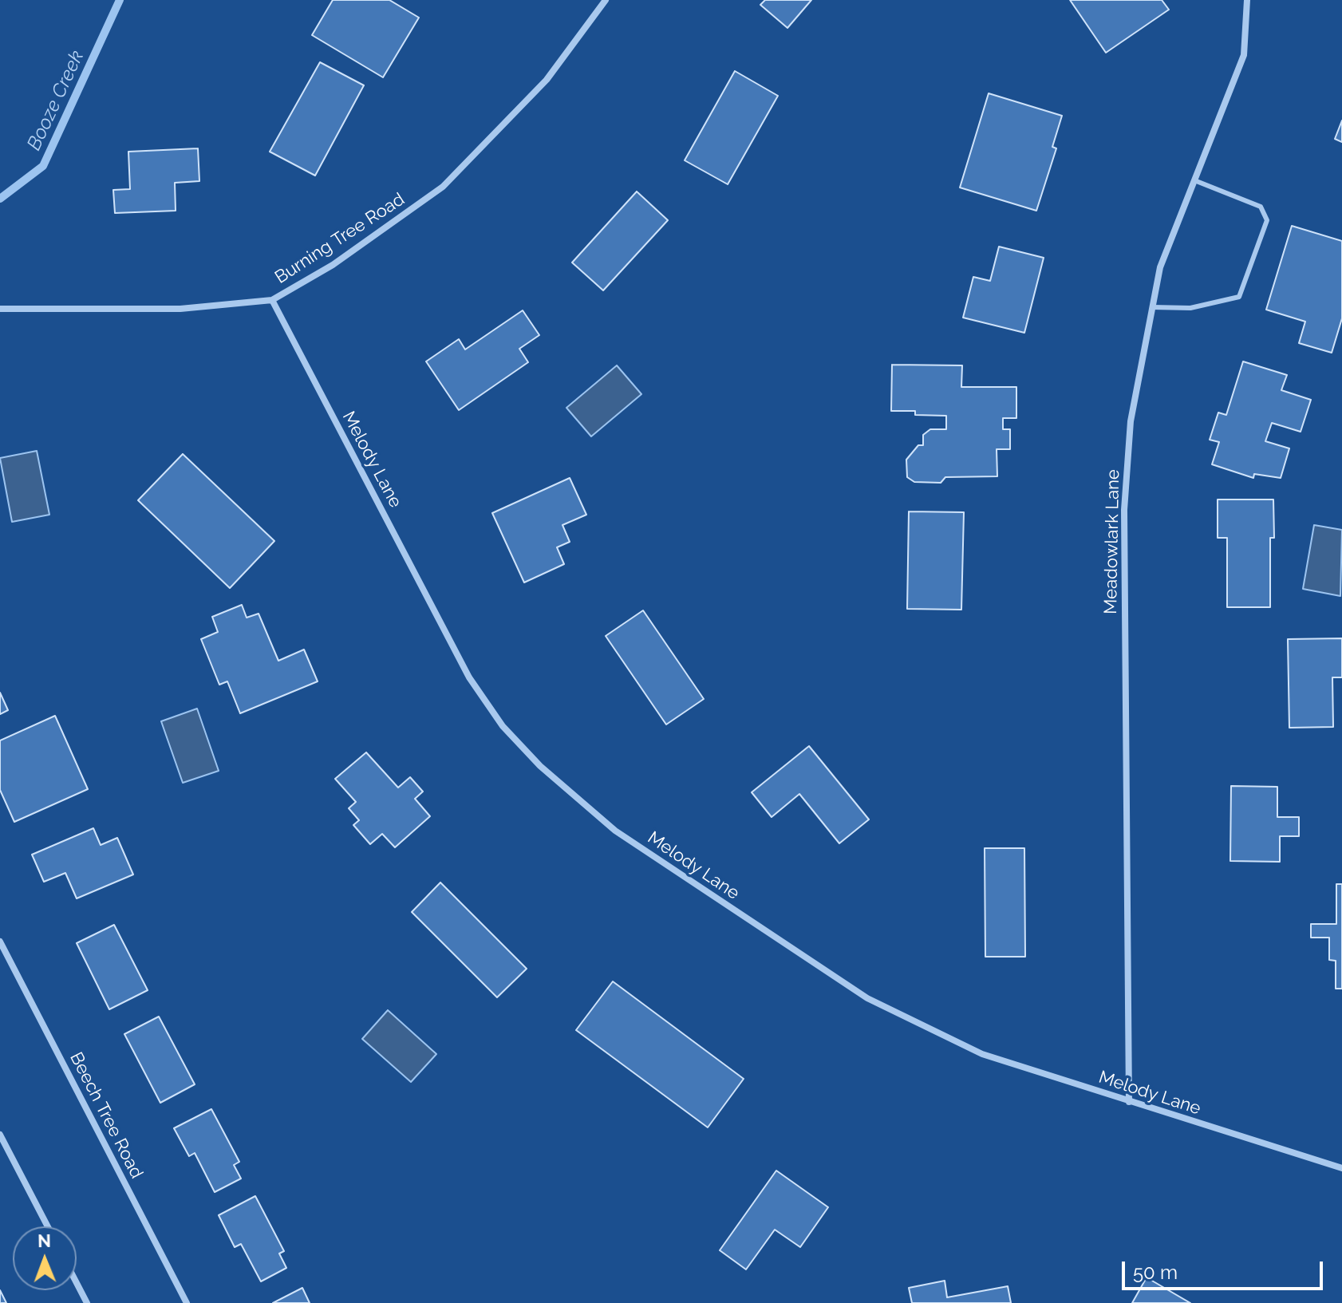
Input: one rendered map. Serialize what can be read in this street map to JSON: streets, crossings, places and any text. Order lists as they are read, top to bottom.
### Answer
{
  "streets": {
    "street": [
      "Burning Tree Road",
      "Melody Lane",
      "Meadowlark Lane",
      "Beech Tree Road"
    ]
  },
  "crossings": [
    ["Burning Tree Road", "Melody Lane"],
    ["Melody Lane", "Meadowlark Lane"]
  ],
  "water": ["Booze Creek"],
  "scale_bar": "50 m",
  "north": "top"
}
